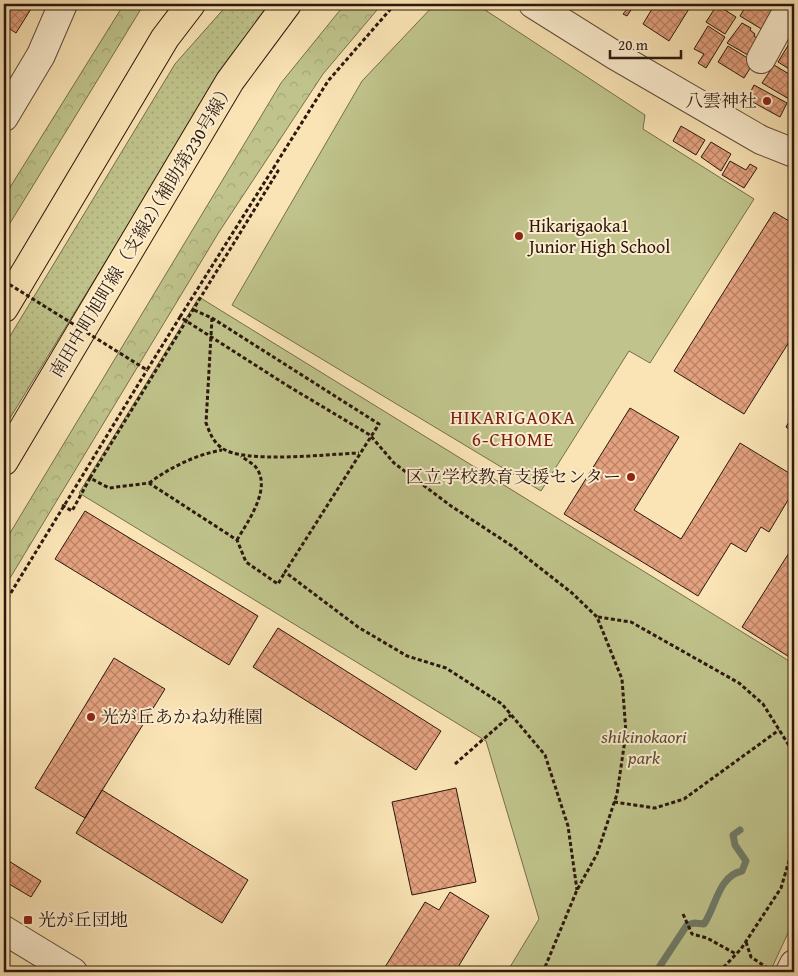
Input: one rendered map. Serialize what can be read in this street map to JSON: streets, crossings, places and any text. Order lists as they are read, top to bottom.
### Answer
{
  "streets": {
    "main road": ["南田中町旭町線（支線2）（補助第230号線）"]
  },
  "districts": ["HIKARIGAOKA 6-CHOME"],
  "parks": ["shikinokaori park"],
  "places": {
    "other": [
      "八雲神社",
      "Hikarigaoka1 Junior High School",
      "区立学校教育支援センター",
      "光が丘あかね幼稚園"
    ],
    "transit": ["光が丘団地"]
  },
  "scale_bar": "20 m"
}
